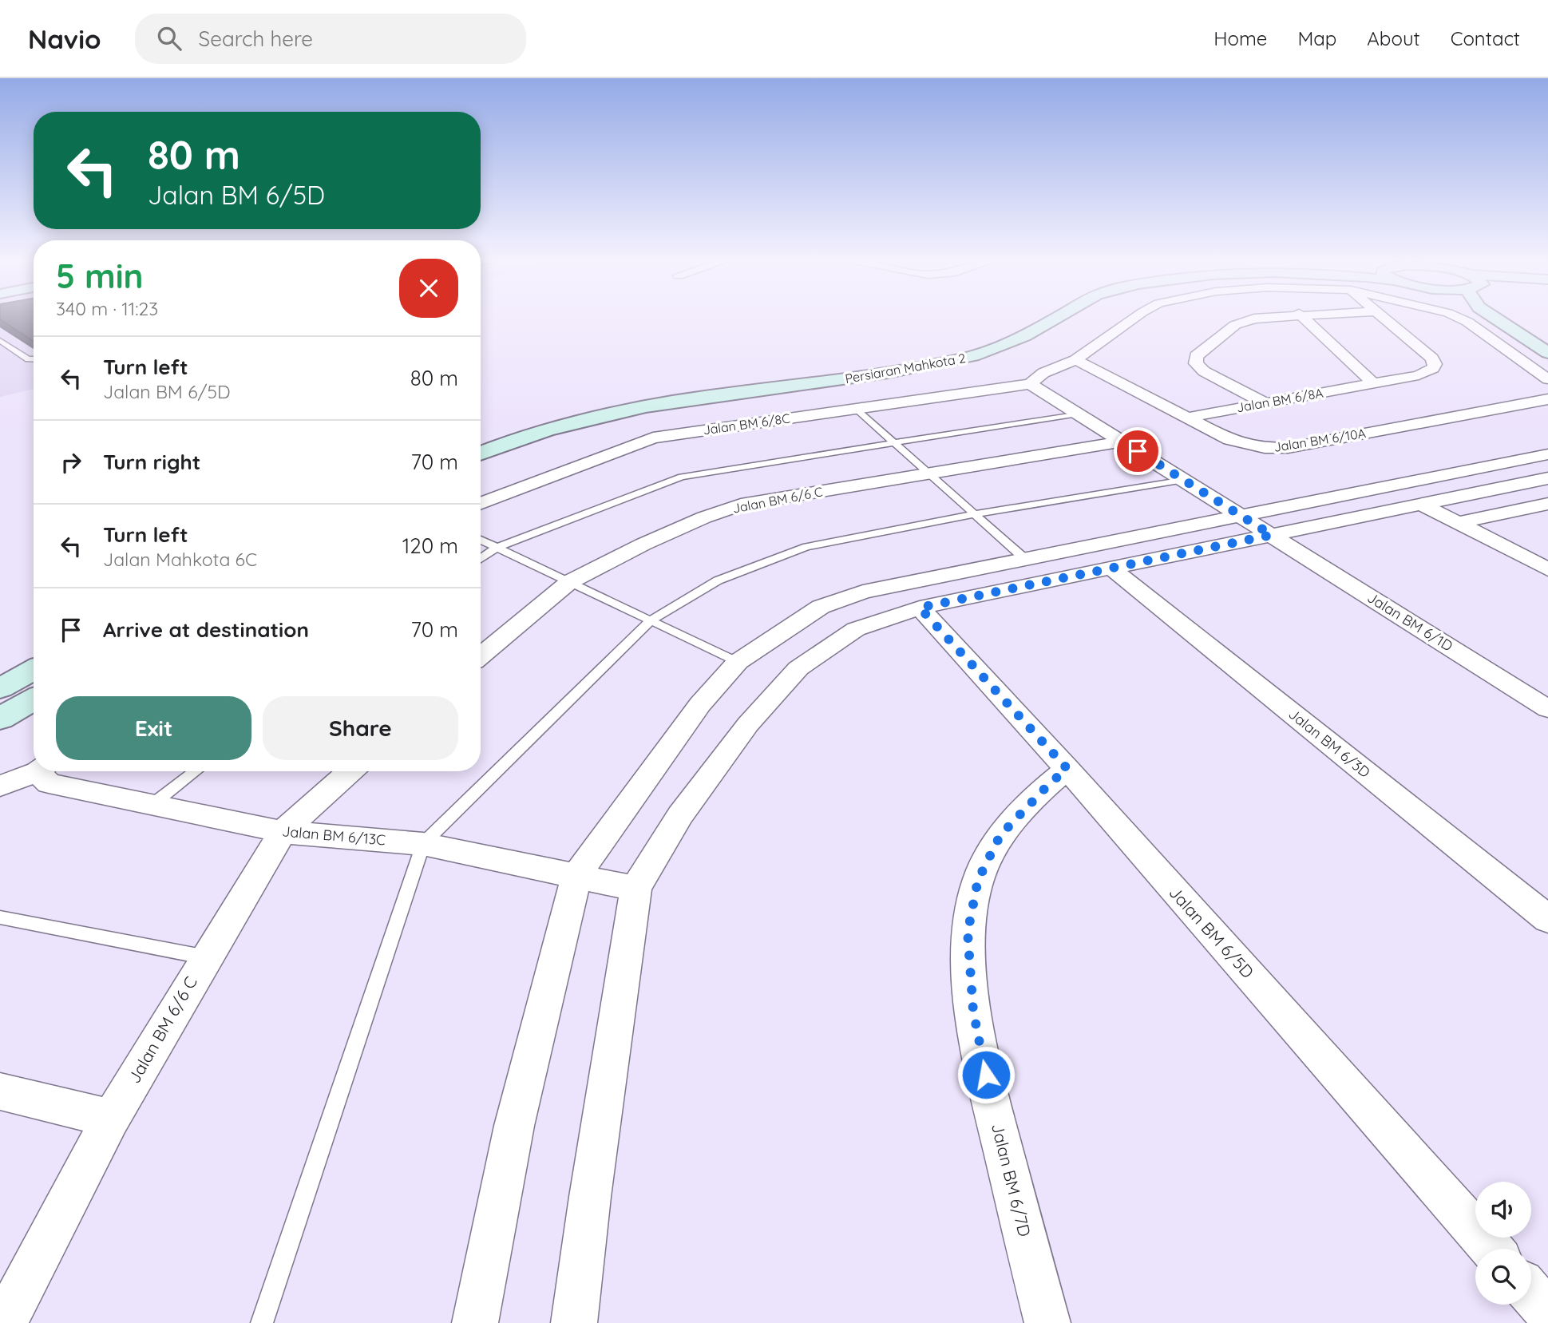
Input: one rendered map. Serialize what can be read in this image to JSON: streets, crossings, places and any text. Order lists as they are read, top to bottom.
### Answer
{
  "streets": {
    "main road": ["Persiaran Mahkota 2"],
    "street": [
      "Jalan BM 6/8A",
      "Jalan BM 6/8C",
      "Jalan BM 6/10A",
      "Jalan BM 6/6 C",
      "Jalan BM 6/1D",
      "Jalan BM 6/3D",
      "Jalan BM 6/13C",
      "Jalan BM 6/5D",
      "Jalan BM 6/7D"
    ]
  },
  "crossings": [
    ["Jalan BM 6/8A", "Jalan BM 6/10A"],
    ["Jalan BM 6/8C", "Jalan BM 6/1D"],
    ["Jalan BM 6/6 C", "Jalan BM 6/1D"],
    ["Jalan BM 6/6 C", "Jalan BM 6/13C"],
    ["Jalan BM 6/5D", "Jalan BM 6/7D"]
  ],
  "page": {
    "header": "Navio",
    "search": "Search here",
    "nav": [
      "Home",
      "Map",
      "About",
      "Contact"
    ],
    "turn": ["80 m", "Jalan BM 6/5D"],
    "heading": ["5 min", "340 m · 11:23"],
    "list": [
      {
        "name": "Turn left",
        "note": "Jalan BM 6/5D",
        "value": "80 m"
      },
      {
        "name": "Turn right",
        "value": "70 m"
      },
      {
        "name": "Turn left",
        "note": "Jalan Mahkota 6C",
        "value": "120 m"
      },
      {
        "name": "Arrive at destination",
        "value": "70 m"
      }
    ],
    "buttons": ["Exit", "Share"]
  }
}
